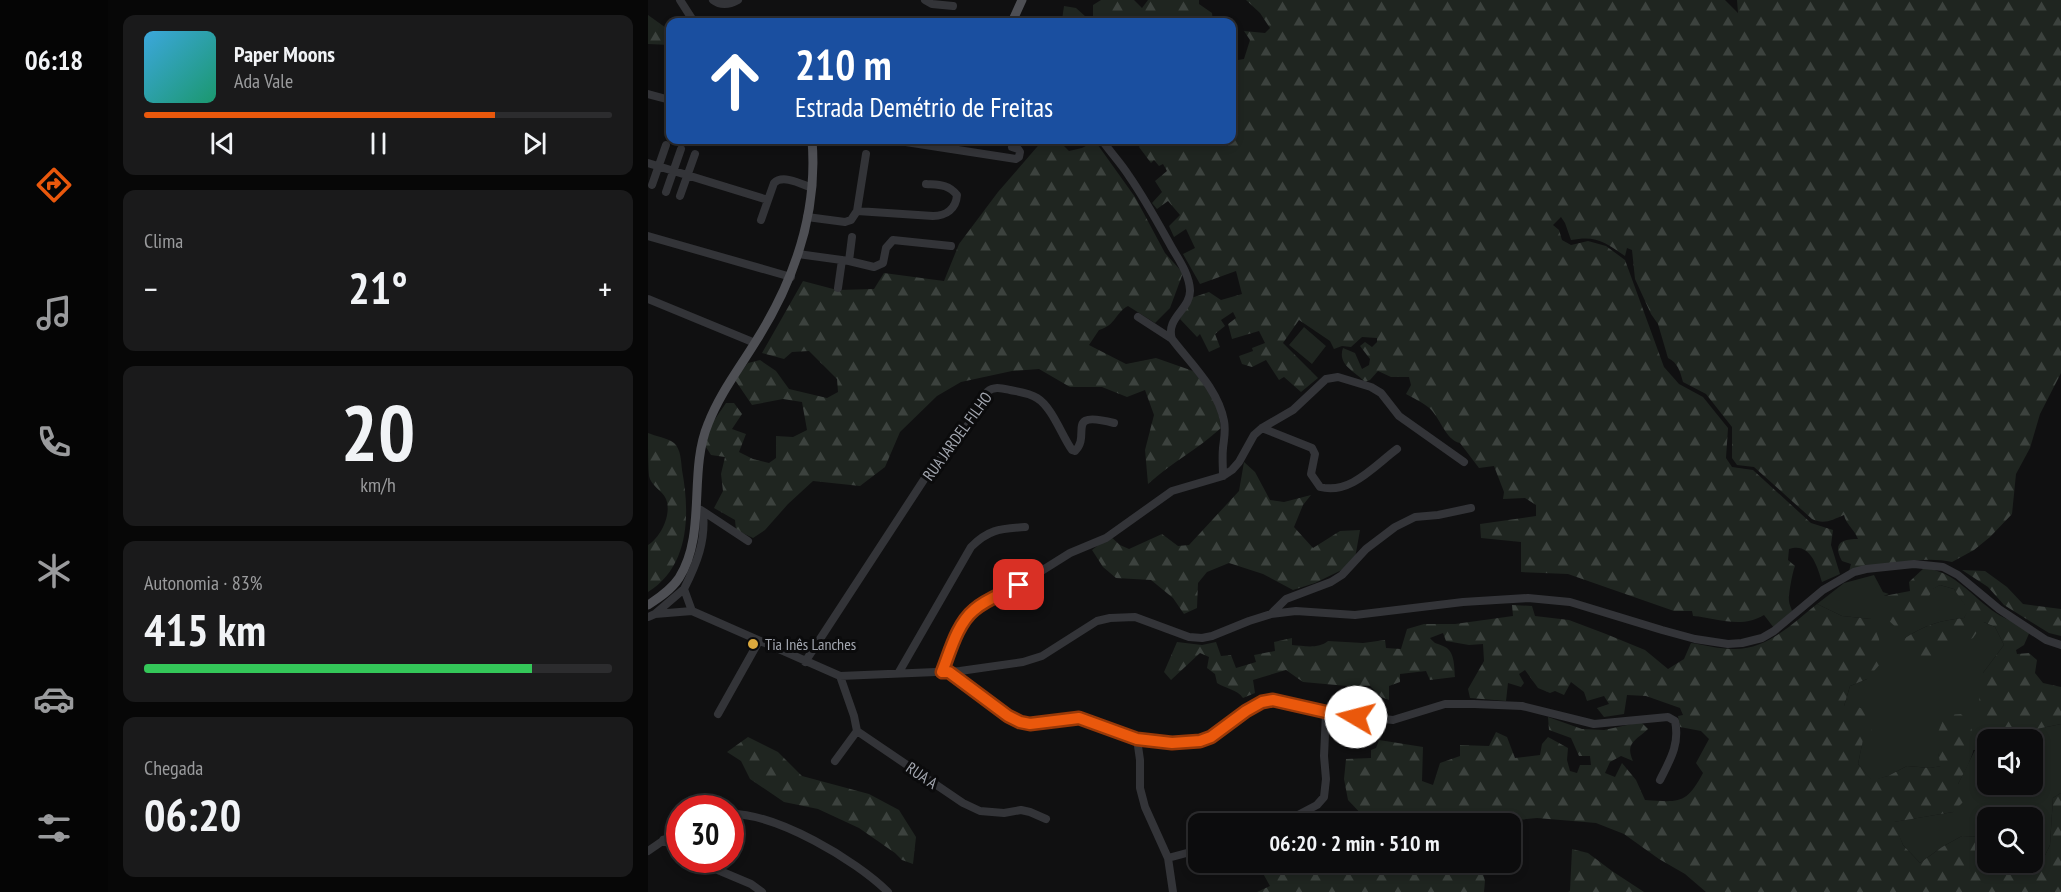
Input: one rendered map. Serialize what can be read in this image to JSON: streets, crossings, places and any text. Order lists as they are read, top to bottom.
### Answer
{
  "streets": {
    "street": ["RUA JARDEL FILHO", "RUA A"]
  },
  "places": ["Tia Inês Lanches"],
  "page": {
    "tabs": "06:18",
    "turn": ["210 m", "Estrada Demétrio de Freitas"],
    "song": ["Paper Moons", "Ada Vale"],
    "tile": [
      "Clima",
      ["20", "km/h"],
      ["Autonomia · 83%", "415 km"],
      ["Chegada", "06:20"]
    ],
    "heat": ["−", "21°", "+"],
    "limit": "30",
    "trip": "06:20 · 2 min · 510 m"
  }
}
